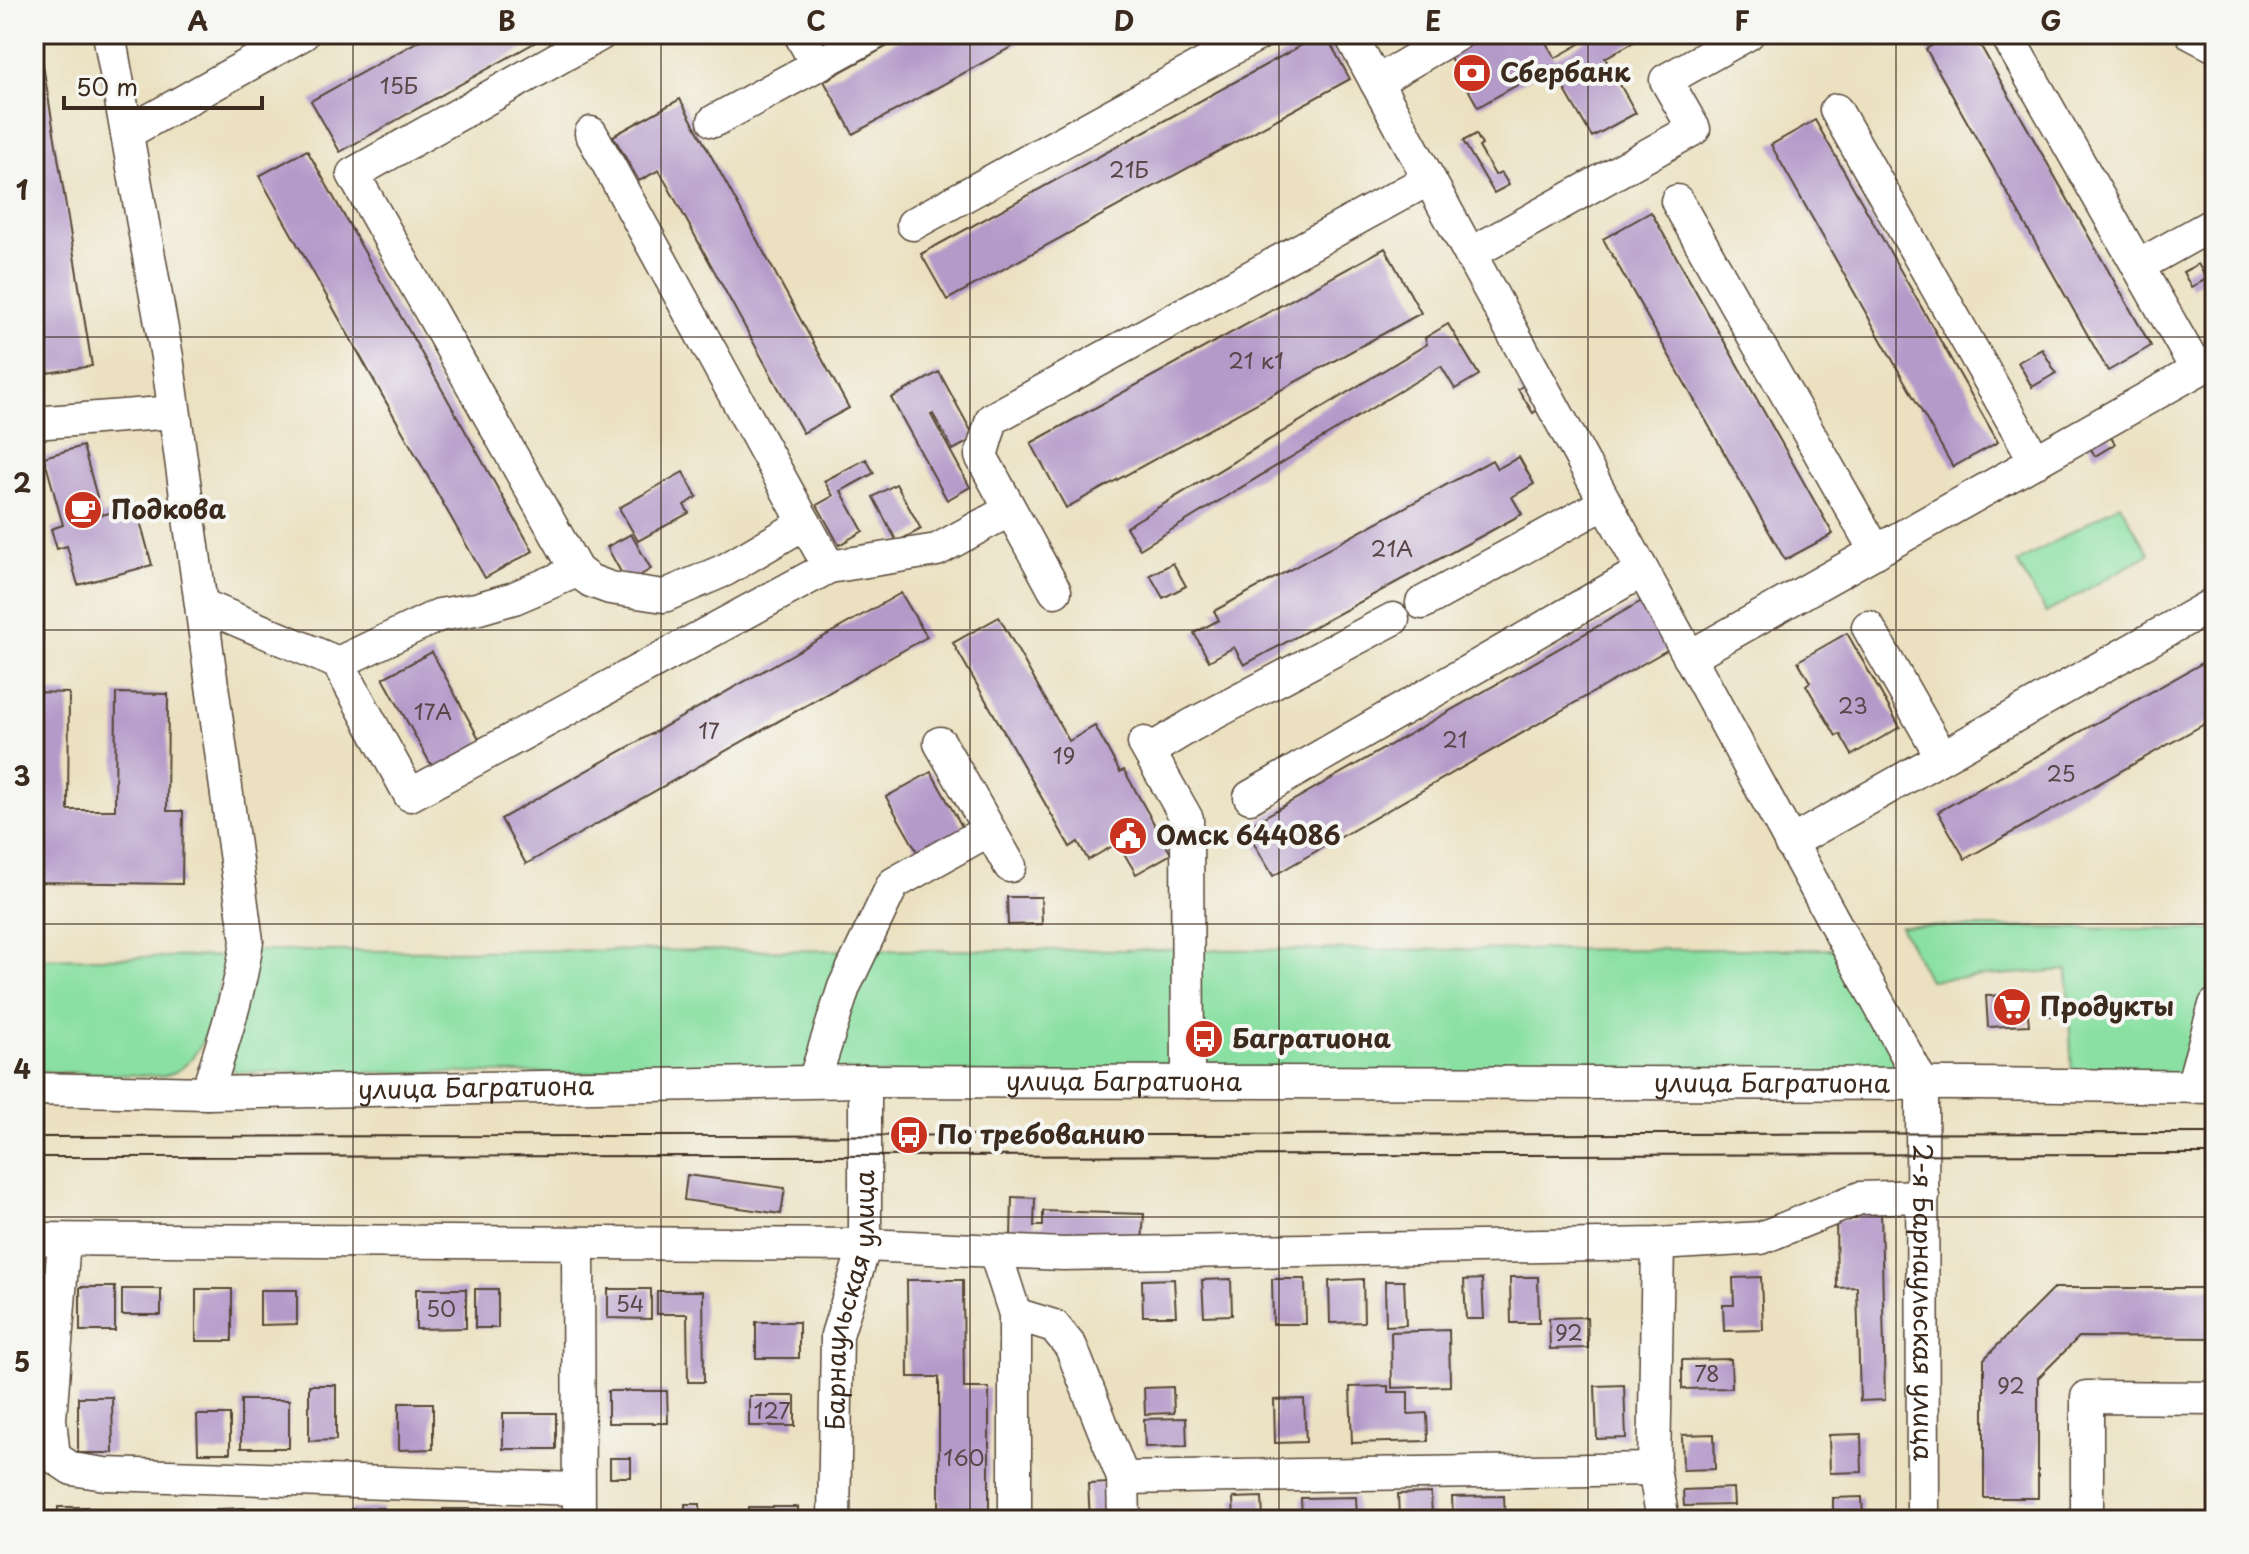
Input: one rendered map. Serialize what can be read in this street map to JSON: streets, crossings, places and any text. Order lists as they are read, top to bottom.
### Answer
{
  "streets": {
    "street": ["улица Багратиона", "Барнаульская улица", "2-я Барнаульская улица"]
  },
  "crossings": [
    ["улица Багратиона", "Барнаульская улица"],
    ["улица Багратиона", "2-я Барнаульская улица"]
  ],
  "places": {
    "bank": ["Сбербанк"],
    "cafe": ["Подкова"],
    "public building": ["Омск 644086"],
    "supermarket": ["Продукты"],
    "bus stop": ["Багратиона", "По требованию"]
  },
  "house_numbers": [
    "15Б",
    "21Б",
    "21 к1",
    "21А",
    "23",
    "17А",
    "17",
    "21",
    "19",
    "25",
    "54",
    "50",
    "92",
    "78",
    "92",
    "127",
    "160"
  ],
  "scale_bar": "50 m",
  "grid": {
    "columns": [
      "A",
      "B",
      "C",
      "D",
      "E",
      "F",
      "G"
    ],
    "rows": [
      "1",
      "2",
      "3",
      "4",
      "5"
    ]
  }
}
